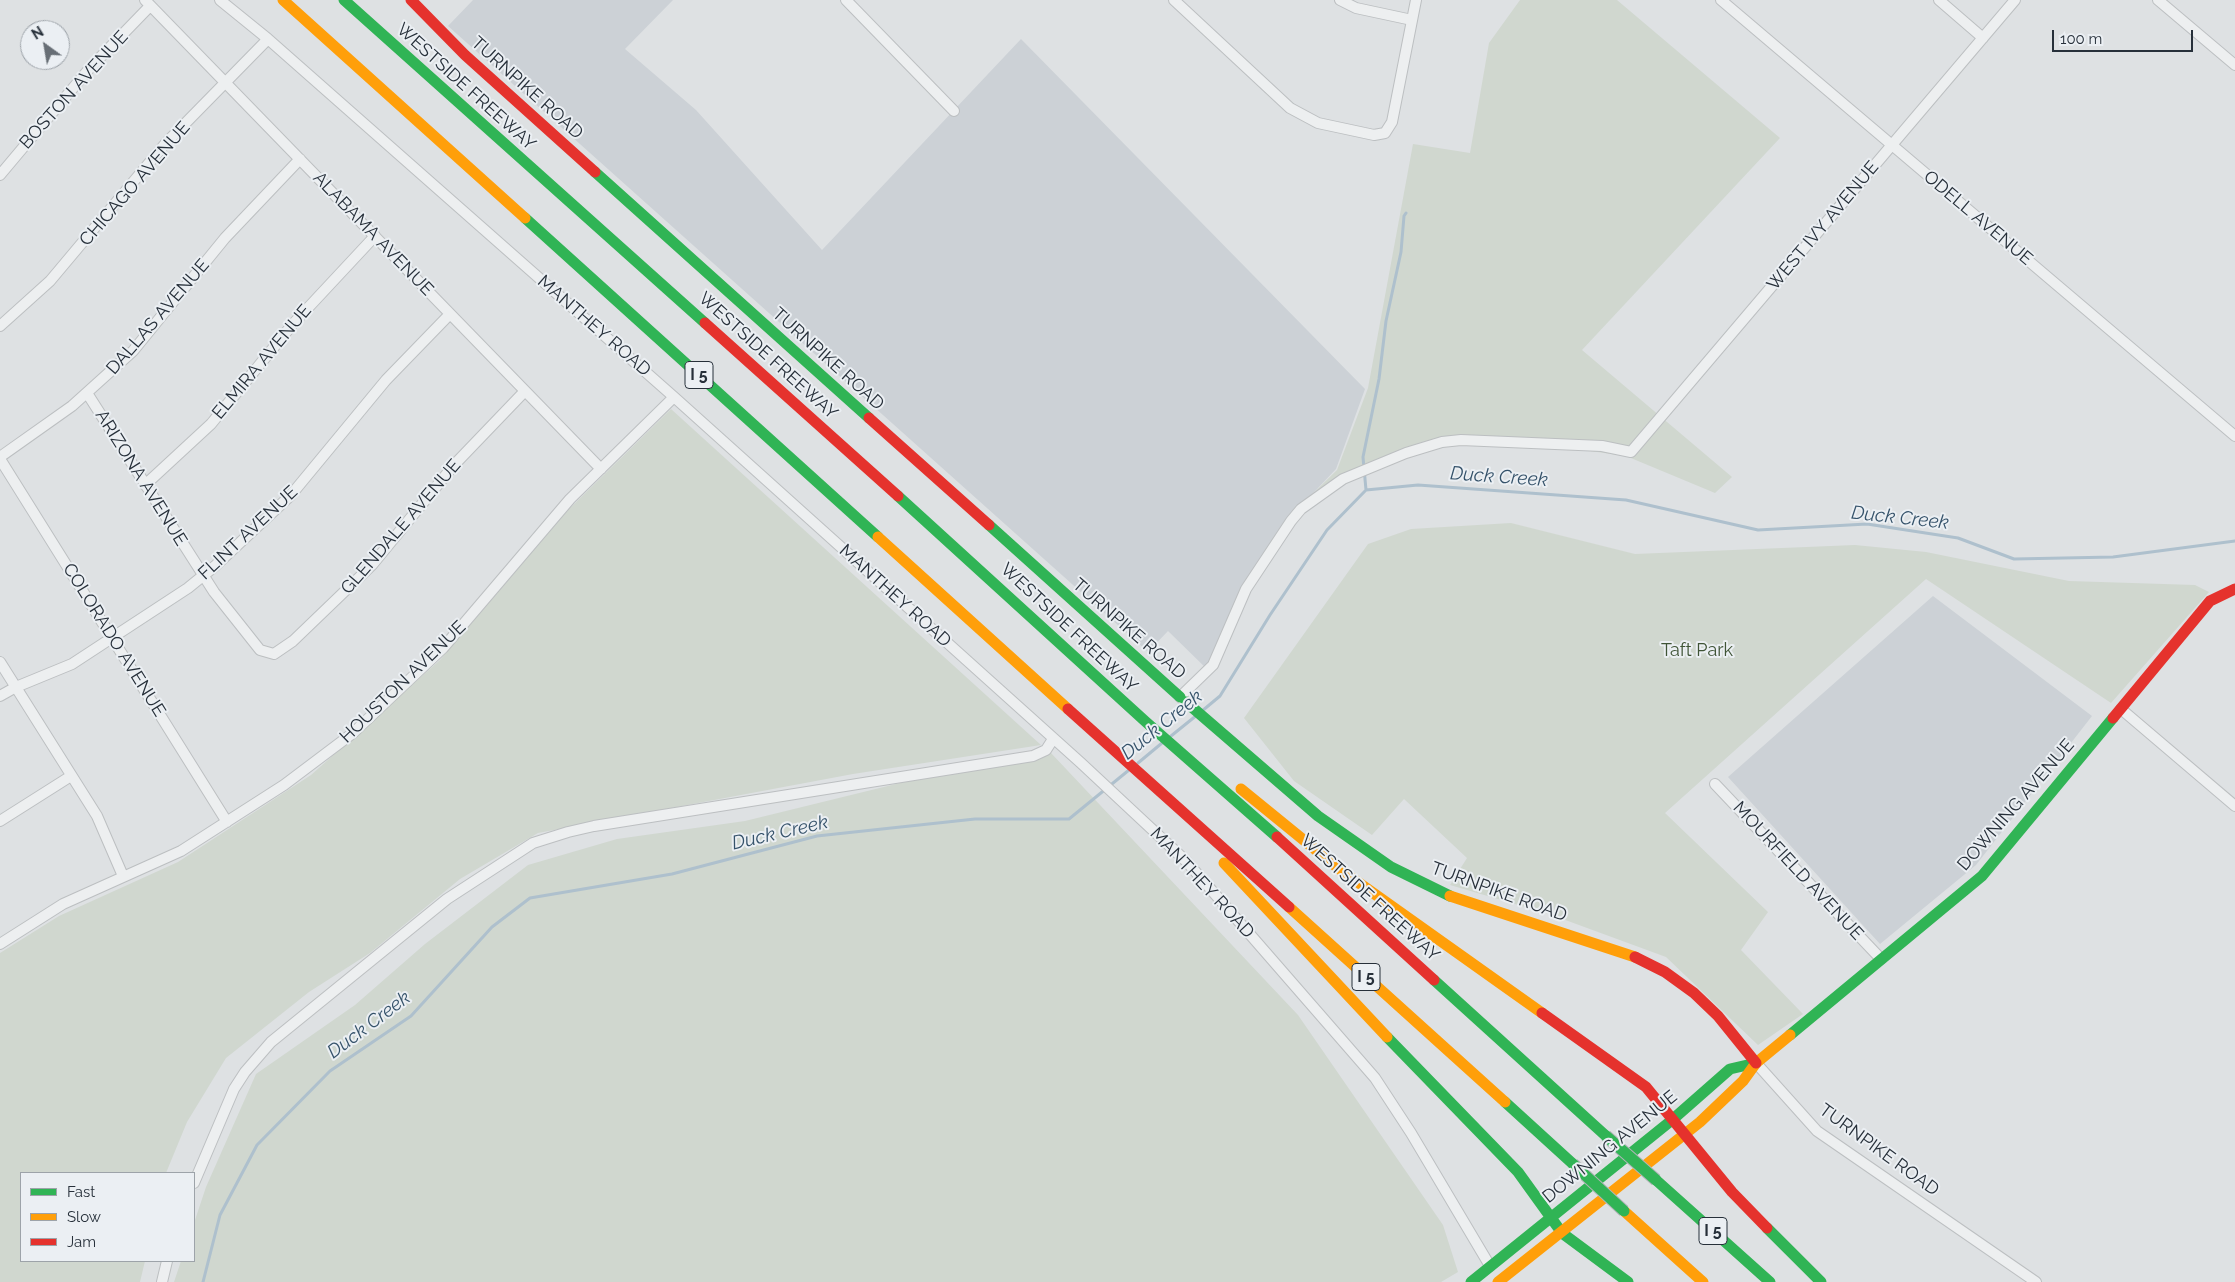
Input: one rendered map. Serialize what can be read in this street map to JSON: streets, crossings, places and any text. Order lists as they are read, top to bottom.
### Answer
{
  "streets": {
    "main road": [
      "WESTSIDE FREEWAY",
      "TURNPIKE ROAD",
      "I 5",
      "DOWNING AVENUE"
    ],
    "street": [
      "BOSTON AVENUE",
      "CHICAGO AVENUE",
      "ODELL AVENUE",
      "WEST IVY AVENUE",
      "ALABAMA AVENUE",
      "DALLAS AVENUE",
      "MANTHEY ROAD",
      "ELMIRA AVENUE",
      "ARIZONA AVENUE",
      "GLENDALE AVENUE",
      "FLINT AVENUE",
      "COLORADO AVENUE",
      "HOUSTON AVENUE",
      "MOURFIELD AVENUE"
    ]
  },
  "crossings": [
    ["TURNPIKE ROAD", "WEST IVY AVENUE"],
    ["TURNPIKE ROAD", "DOWNING AVENUE"],
    ["BOSTON AVENUE", "ALABAMA AVENUE"],
    ["CHICAGO AVENUE", "ALABAMA AVENUE"],
    ["CHICAGO AVENUE", "MANTHEY ROAD"],
    ["ODELL AVENUE", "WEST IVY AVENUE"],
    ["ALABAMA AVENUE", "DALLAS AVENUE"],
    ["ALABAMA AVENUE", "ELMIRA AVENUE"],
    ["ALABAMA AVENUE", "GLENDALE AVENUE"],
    ["ALABAMA AVENUE", "FLINT AVENUE"],
    ["ALABAMA AVENUE", "HOUSTON AVENUE"],
    ["DALLAS AVENUE", "ARIZONA AVENUE"],
    ["DALLAS AVENUE", "COLORADO AVENUE"],
    ["MANTHEY ROAD", "HOUSTON AVENUE"],
    ["MANTHEY ROAD", "DOWNING AVENUE"],
    ["ELMIRA AVENUE", "ARIZONA AVENUE"],
    ["ARIZONA AVENUE", "GLENDALE AVENUE"],
    ["ARIZONA AVENUE", "FLINT AVENUE"],
    ["FLINT AVENUE", "COLORADO AVENUE"],
    ["COLORADO AVENUE", "HOUSTON AVENUE"],
    ["DOWNING AVENUE", "MOURFIELD AVENUE"]
  ],
  "water": ["Duck Creek"],
  "parks": ["Taft Park"],
  "legend": ["Fast", "Slow", "Jam"],
  "scale_bar": "100 m",
  "north": "top left"
}
